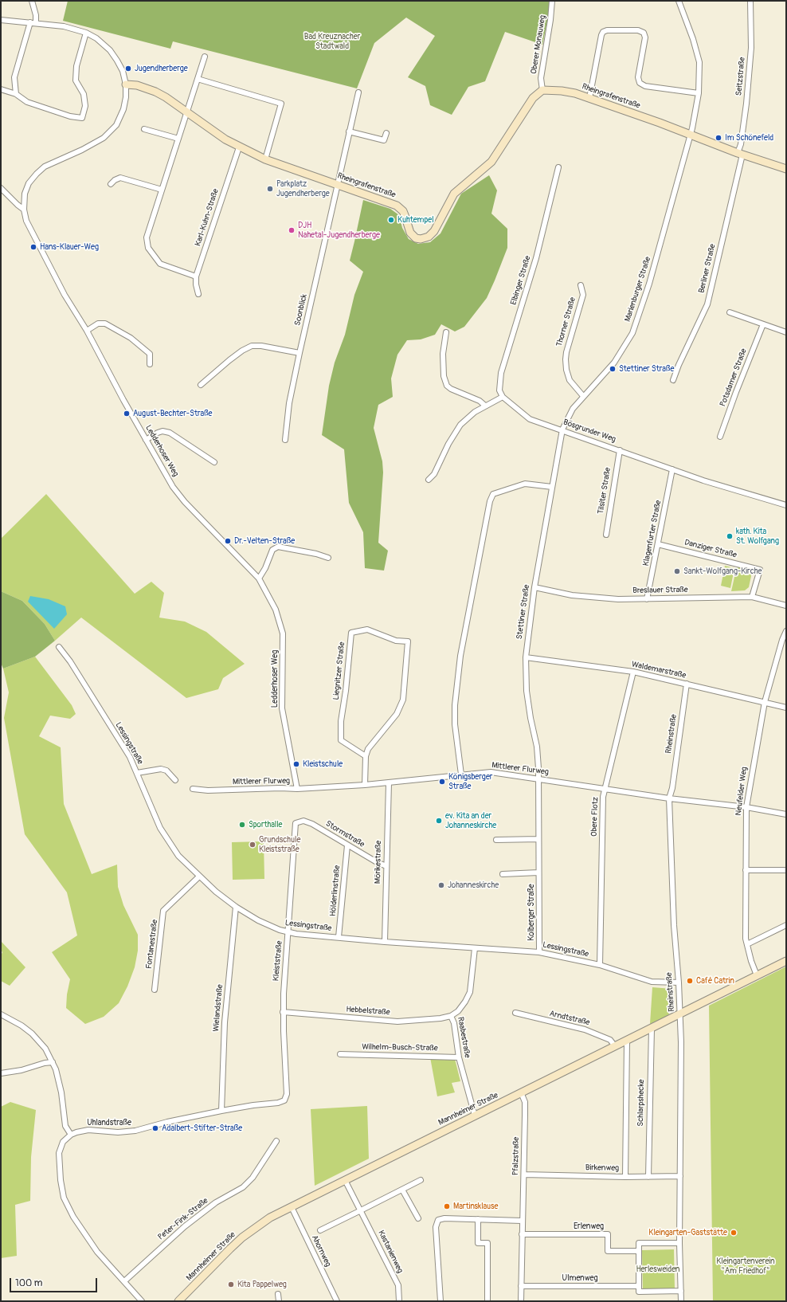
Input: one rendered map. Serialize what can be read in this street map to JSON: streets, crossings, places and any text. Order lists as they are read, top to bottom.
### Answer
{
  "streets": {
    "street": [
      "Oberer Monauweg",
      "Seitzstraße",
      "Rheingrafenstraße",
      "Karl-Kuhn-Straße",
      "Berliner Straße",
      "Elbinger Straße",
      "Marienburger Straße",
      "Soonblick",
      "Thorner Straße",
      "Potsdamer Straße",
      "Bösgrunder Weg",
      "Ledderhoser Weg",
      "Tilsiter Straße",
      "Klagenfurter Straße",
      "Danziger Straße",
      "Breslauer Straße",
      "Stettiner Straße",
      "Waldemarstraße",
      "Liegnitzer Straße",
      "Rheinstraße",
      "Lessingstraße",
      "Mittlerer Flurweg",
      "Neufelder Weg",
      "Obere Flotz",
      "Stormstraße",
      "Mörikestraße",
      "Hölderlinstraße",
      "Kolberger Straße",
      "Fontanestraße",
      "Kleiststraße",
      "Wielandstraße",
      "Hebbelstraße",
      "Arndtstraße",
      "Raabestraße",
      "Wilhelm-Busch-Straße",
      "Schlarpshecke",
      "Mannheimer Straße",
      "Uhlandstraße",
      "Pfalzstraße",
      "Birkenweg",
      "Peter-Fink-Straße",
      "Erlenweg",
      "Ahornweg",
      "Kastanienweg",
      "Ulmenweg"
    ]
  },
  "crossings": [
    ["Oberer Monauweg", "Rheingrafenstraße"],
    ["Seitzstraße", "Rheingrafenstraße"],
    ["Seitzstraße", "Berliner Straße"],
    ["Rheingrafenstraße", "Karl-Kuhn-Straße"],
    ["Rheingrafenstraße", "Berliner Straße"],
    ["Rheingrafenstraße", "Marienburger Straße"],
    ["Rheingrafenstraße", "Soonblick"],
    ["Rheingrafenstraße", "Ledderhoser Weg"],
    ["Elbinger Straße", "Bösgrunder Weg"],
    ["Marienburger Straße", "Thorner Straße"],
    ["Marienburger Straße", "Bösgrunder Weg"],
    ["Marienburger Straße", "Stettiner Straße"],
    ["Bösgrunder Weg", "Tilsiter Straße"],
    ["Bösgrunder Weg", "Klagenfurter Straße"],
    ["Bösgrunder Weg", "Stettiner Straße"],
    ["Ledderhoser Weg", "Mittlerer Flurweg"],
    ["Klagenfurter Straße", "Danziger Straße"],
    ["Klagenfurter Straße", "Breslauer Straße"],
    ["Danziger Straße", "Breslauer Straße"],
    ["Breslauer Straße", "Stettiner Straße"],
    ["Stettiner Straße", "Waldemarstraße"],
    ["Stettiner Straße", "Mittlerer Flurweg"],
    ["Stettiner Straße", "Kolberger Straße"],
    ["Waldemarstraße", "Rheinstraße"],
    ["Waldemarstraße", "Neufelder Weg"],
    ["Waldemarstraße", "Obere Flotz"],
    ["Rheinstraße", "Lessingstraße"],
    ["Rheinstraße", "Mittlerer Flurweg"],
    ["Rheinstraße", "Mannheimer Straße"],
    ["Rheinstraße", "Birkenweg"],
    ["Lessingstraße", "Obere Flotz"],
    ["Lessingstraße", "Mörikestraße"],
    ["Lessingstraße", "Hölderlinstraße"],
    ["Lessingstraße", "Kolberger Straße"],
    ["Lessingstraße", "Fontanestraße"],
    ["Lessingstraße", "Kleiststraße"],
    ["Lessingstraße", "Wielandstraße"],
    ["Lessingstraße", "Raabestraße"],
    ["Mittlerer Flurweg", "Neufelder Weg"],
    ["Mittlerer Flurweg", "Obere Flotz"],
    ["Mittlerer Flurweg", "Mörikestraße"],
    ["Mittlerer Flurweg", "Kolberger Straße"],
    ["Neufelder Weg", "Mannheimer Straße"],
    ["Stormstraße", "Mörikestraße"],
    ["Stormstraße", "Hölderlinstraße"],
    ["Stormstraße", "Kleiststraße"],
    ["Kleiststraße", "Hebbelstraße"],
    ["Kleiststraße", "Uhlandstraße"],
    ["Wielandstraße", "Uhlandstraße"],
    ["Hebbelstraße", "Raabestraße"],
    ["Arndtstraße", "Mannheimer Straße"],
    ["Raabestraße", "Wilhelm-Busch-Straße"],
    ["Raabestraße", "Mannheimer Straße"],
    ["Schlarpshecke", "Mannheimer Straße"],
    ["Schlarpshecke", "Birkenweg"],
    ["Mannheimer Straße", "Pfalzstraße"],
    ["Mannheimer Straße", "Ahornweg"],
    ["Mannheimer Straße", "Kastanienweg"],
    ["Pfalzstraße", "Birkenweg"],
    ["Pfalzstraße", "Erlenweg"],
    ["Pfalzstraße", "Ulmenweg"]
  ],
  "parks": ["Bad Kreuznacher Stadtwald", "Kleingartenverein \"Am Friedhof\"", "Herlesweiden"],
  "places": [
    "Jugendherberge",
    "Im Schönefeld",
    "Parkplatz Jugendherberge",
    "Kuhtempel",
    "DJH Nahetal-Jugendherberge",
    "Hans-Klauer-Weg",
    "Stettiner Straße",
    "August-Bechter-Straße",
    "kath. Kita St. Wolfgang",
    "Dr.-Velten-Straße",
    "Sankt-Wolfgang-Kirche",
    "Kleistschule",
    "Königsberger Straße",
    "ev. Kita an der Johanneskirche",
    "Sporthalle",
    "Grundschule Kleiststraße",
    "Johanneskirche",
    "Café Catrin",
    "Adalbert-Stifter-Straße",
    "Martinsklause",
    "Kleingarten-Gaststätte",
    "Kita Pappelweg"
  ],
  "scale_bar": "100 m"
}
